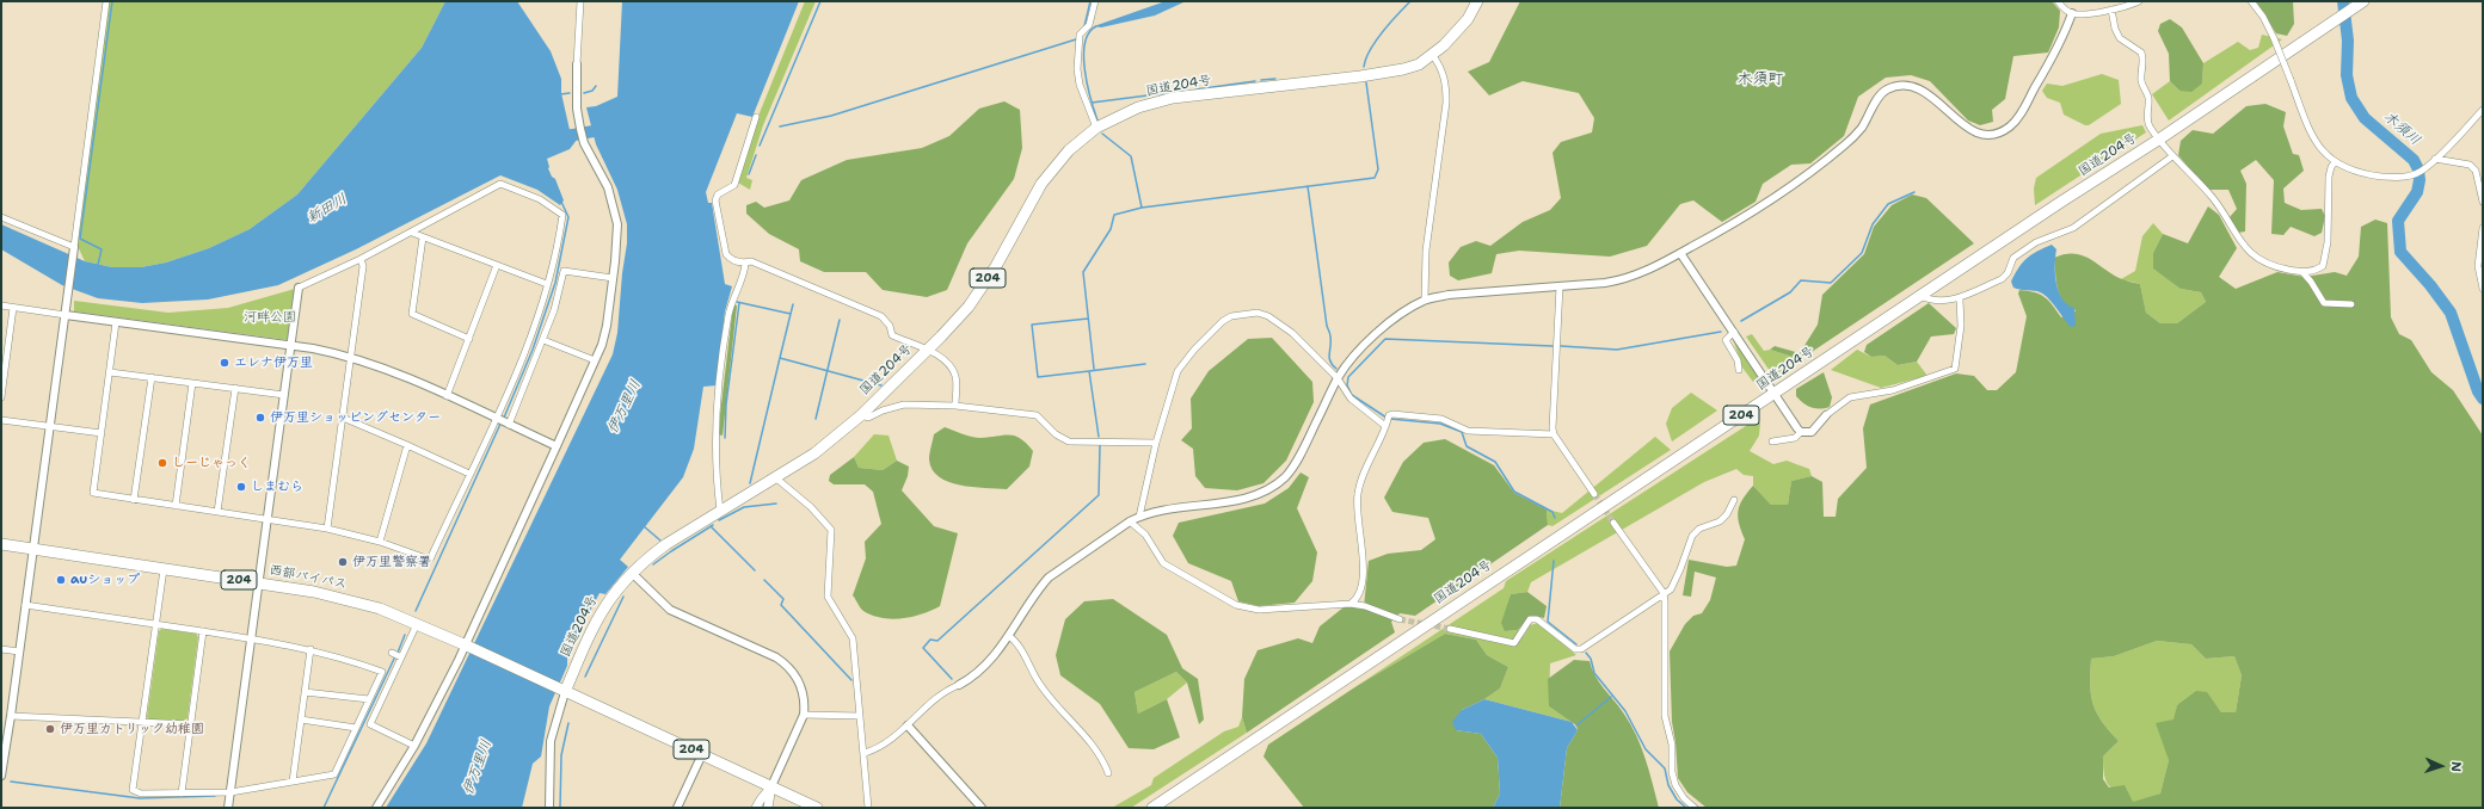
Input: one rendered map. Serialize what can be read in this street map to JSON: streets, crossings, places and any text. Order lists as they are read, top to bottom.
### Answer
{
  "streets": {
    "highway": ["国道204号", "204", "西部バイパス"]
  },
  "crossings": [
    ["国道204号", "204"],
    ["国道204号", "西部バイパス"],
    ["204", "西部バイパス"]
  ],
  "districts": ["木須町"],
  "water": ["木須川", "新田川", "伊万里川"],
  "parks": ["河畔公園"],
  "places": [
    "エレナ伊万里",
    "伊万里ショッピングセンター",
    "しーじゃっく",
    "しまむら",
    "伊万里警察署",
    "auショップ",
    "伊万里カトリック幼稚園"
  ],
  "north": "right"
}
